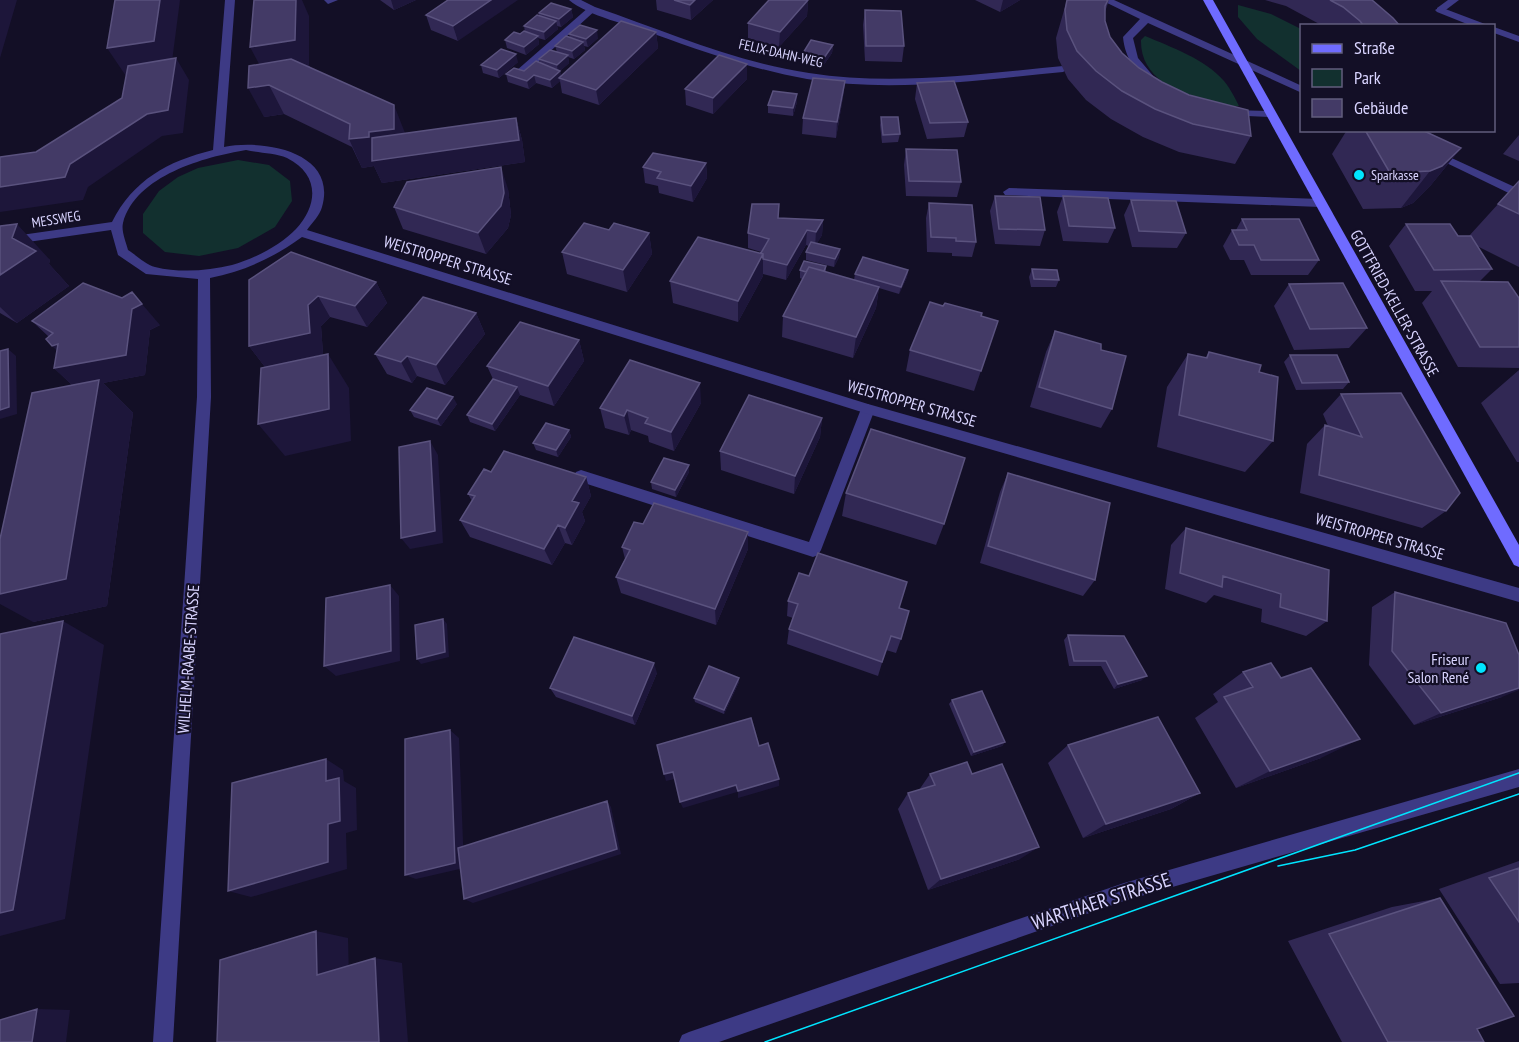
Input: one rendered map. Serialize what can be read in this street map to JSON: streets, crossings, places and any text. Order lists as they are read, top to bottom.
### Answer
{
  "streets": {
    "street": [
      "FELIX-DAHN-WEG",
      "MESSWEG",
      "WEISTROPPER STRASSE",
      "GOTTFRIED-KELLER-STRASSE",
      "WILHELM-RAABE-STRASSE",
      "WARTHAER STRASSE"
    ]
  },
  "crossings": [
    ["MESSWEG", "WEISTROPPER STRASSE"],
    ["MESSWEG", "WILHELM-RAABE-STRASSE"],
    ["WEISTROPPER STRASSE", "WILHELM-RAABE-STRASSE"]
  ],
  "places": ["Sparkasse", "Friseur Salon René"],
  "legend": ["Straße", "Park", "Gebäude"]
}
